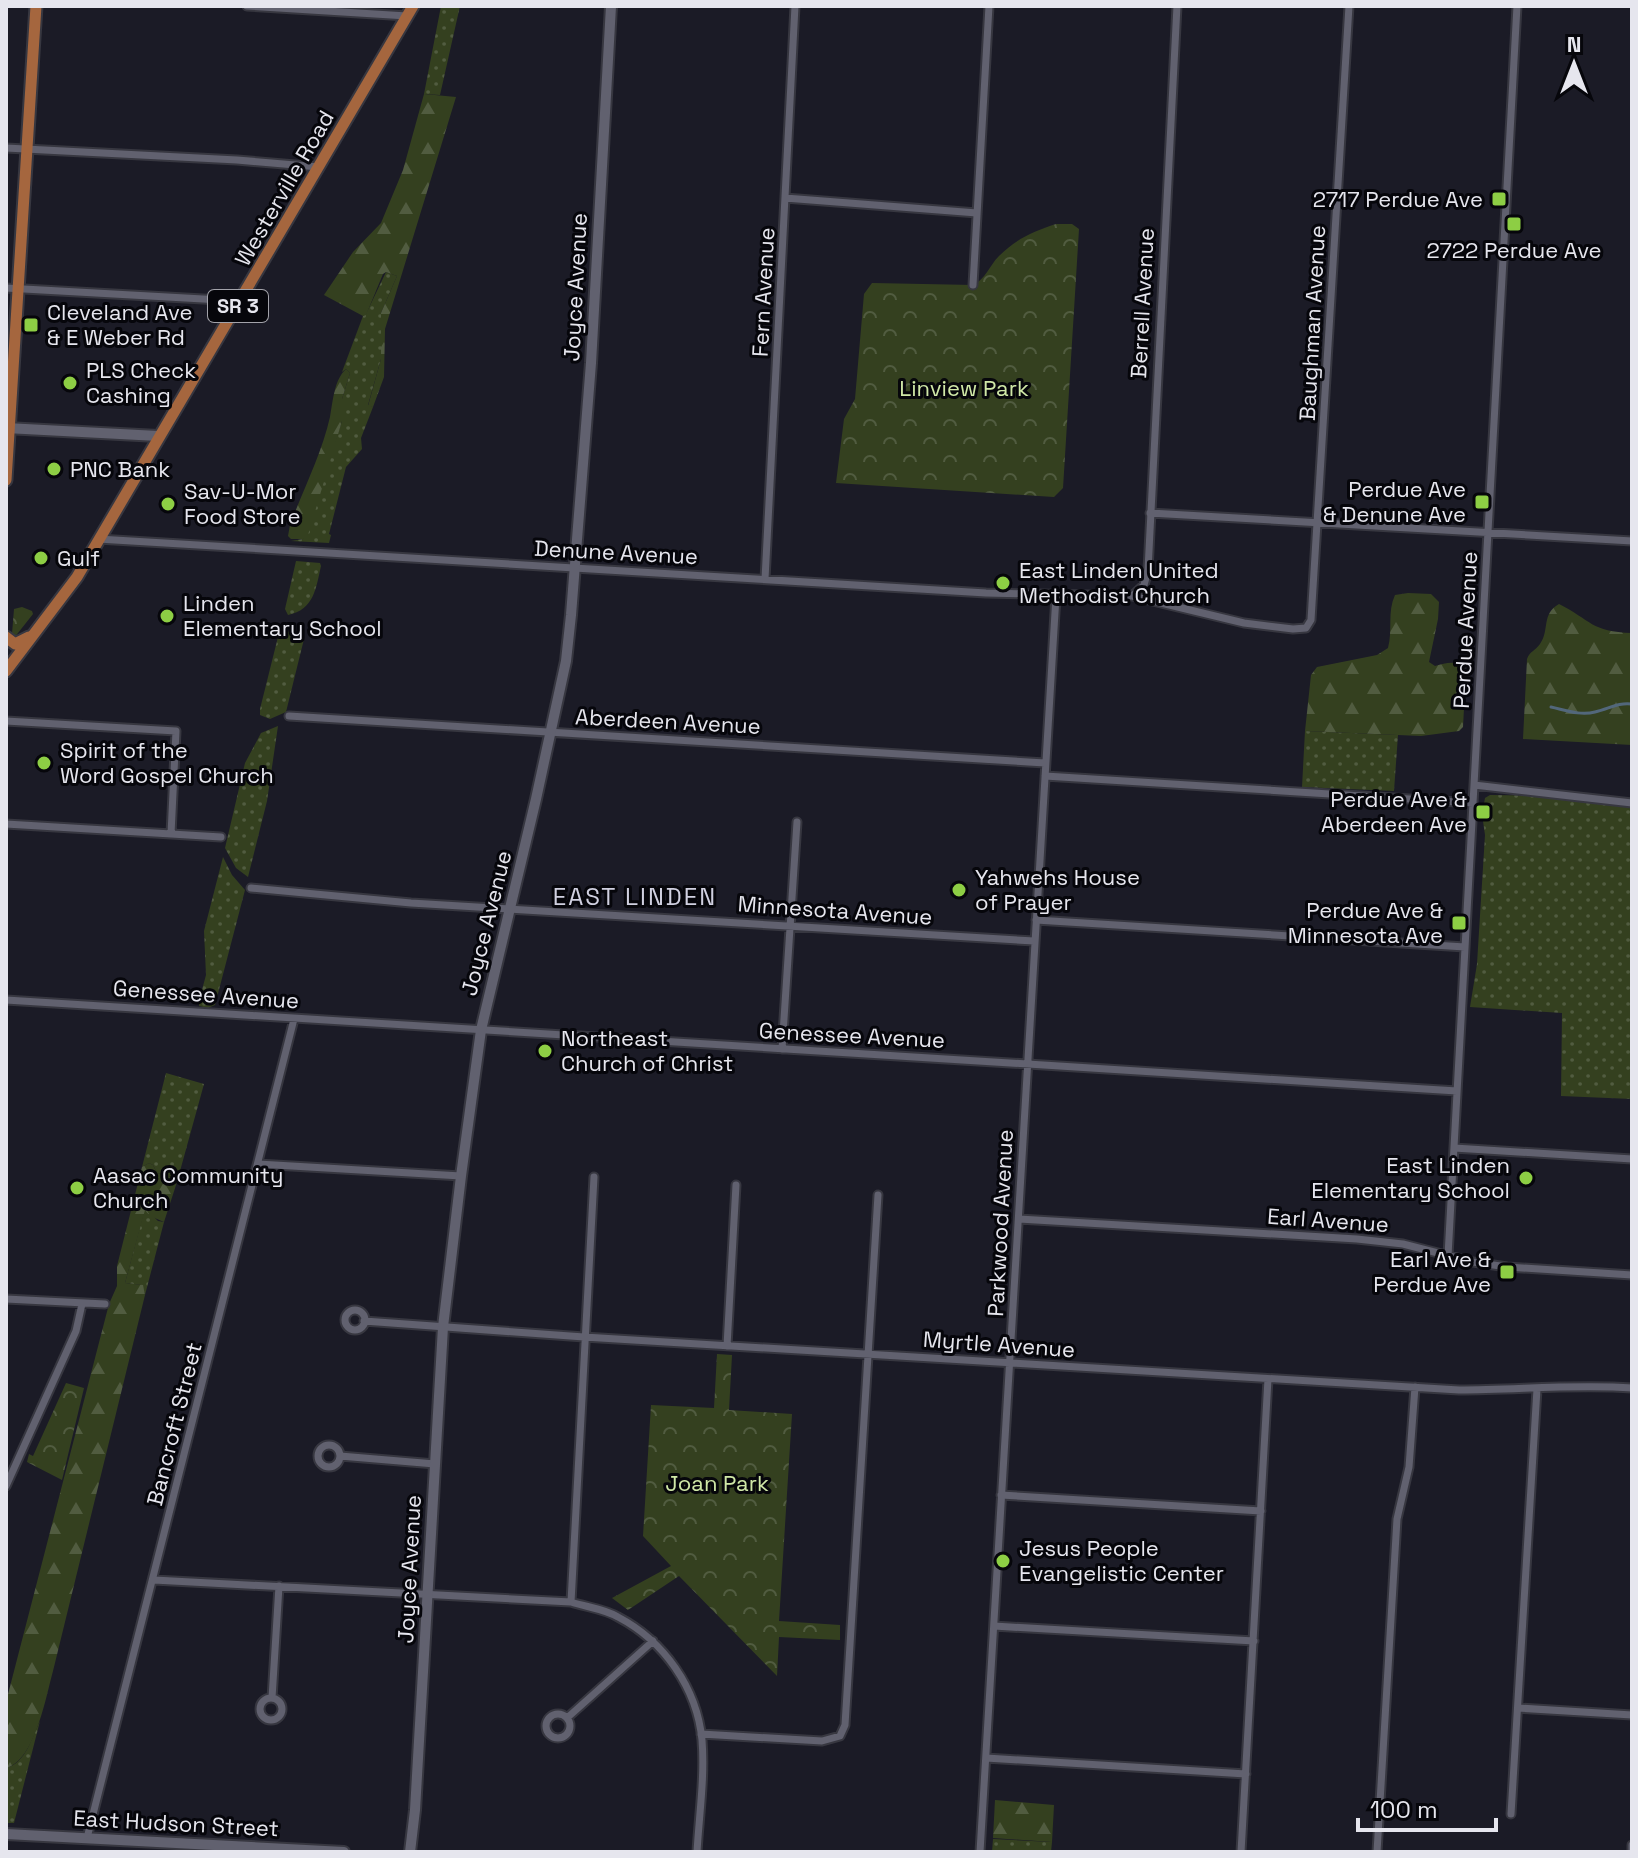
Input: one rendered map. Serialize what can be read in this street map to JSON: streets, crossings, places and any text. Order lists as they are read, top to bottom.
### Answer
{
  "streets": {
    "main road": ["Westerville Road", "SR 3"],
    "street": [
      "Joyce Avenue",
      "Fern Avenue",
      "Berrell Avenue",
      "Baughman Avenue",
      "Denune Avenue",
      "Perdue Avenue",
      "Aberdeen Avenue",
      "Minnesota Avenue",
      "Genessee Avenue",
      "Earl Avenue",
      "Parkwood Avenue",
      "Myrtle Avenue",
      "Bancroft Street",
      "East Hudson Street"
    ]
  },
  "crossings": [
    ["Westerville Road", "Denune Avenue"],
    ["Joyce Avenue", "Denune Avenue"],
    ["Joyce Avenue", "Aberdeen Avenue"],
    ["Joyce Avenue", "Minnesota Avenue"],
    ["Joyce Avenue", "Genessee Avenue"],
    ["Joyce Avenue", "Myrtle Avenue"],
    ["Fern Avenue", "Denune Avenue"],
    ["Berrell Avenue", "Denune Avenue"],
    ["Baughman Avenue", "Denune Avenue"],
    ["Denune Avenue", "Parkwood Avenue"],
    ["Perdue Avenue", "Genessee Avenue"],
    ["Perdue Avenue", "Earl Avenue"],
    ["Aberdeen Avenue", "Parkwood Avenue"],
    ["Minnesota Avenue", "Parkwood Avenue"],
    ["Genessee Avenue", "Parkwood Avenue"],
    ["Genessee Avenue", "Bancroft Street"],
    ["Earl Avenue", "Parkwood Avenue"],
    ["Parkwood Avenue", "Myrtle Avenue"],
    ["Bancroft Street", "East Hudson Street"]
  ],
  "districts": ["EAST LINDEN"],
  "parks": ["Linview Park", "Joan Park"],
  "places": {
    "transit": [
      "2717 Perdue Ave",
      "2722 Perdue Ave",
      "Cleveland Ave & E Weber Rd",
      "Perdue Ave & Denune Ave",
      "Perdue Ave & Aberdeen Ave",
      "Perdue Ave & Minnesota Ave",
      "Earl Ave & Perdue Ave"
    ],
    "other": [
      "PLS Check Cashing",
      "PNC Bank",
      "Sav-U-Mor Food Store",
      "Gulf",
      "East Linden United Methodist Church",
      "Linden Elementary School",
      "Spirit of the Word Gospel Church",
      "Yahwehs House of Prayer",
      "Northeast Church of Christ",
      "East Linden Elementary School",
      "Aasac Community Church",
      "Jesus People Evangelistic Center"
    ]
  },
  "scale_bar": "100 m",
  "north": "top"
}
